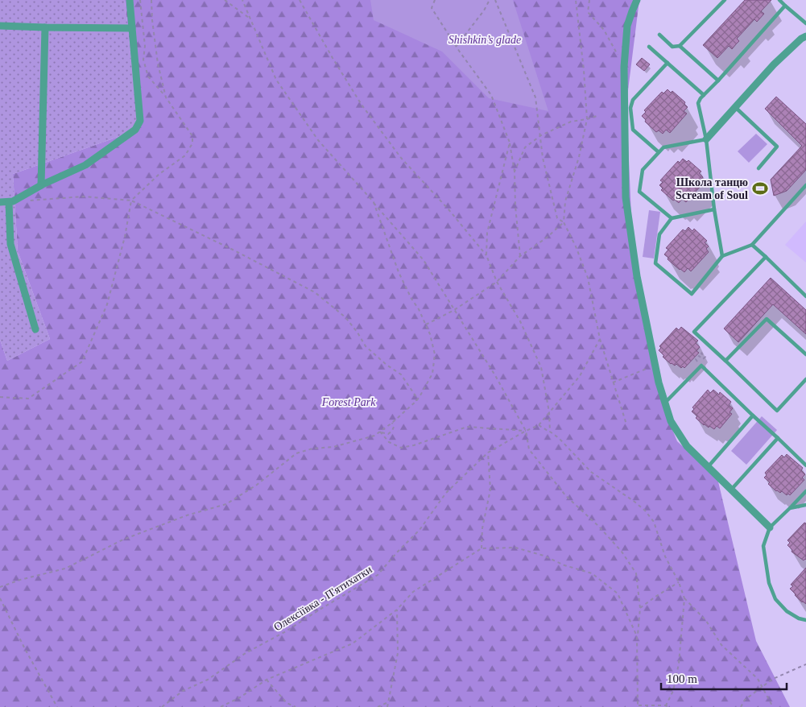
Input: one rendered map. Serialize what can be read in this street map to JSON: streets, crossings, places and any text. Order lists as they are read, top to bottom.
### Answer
{
  "streets": {
    "path": ["Олексіївка - П'ятихатки"]
  },
  "parks": ["Shishkin’s glade", "Forest Park"],
  "places": {
    "sports": ["Школа танцю Scream of Soul"]
  },
  "scale_bar": "100 m"
}
